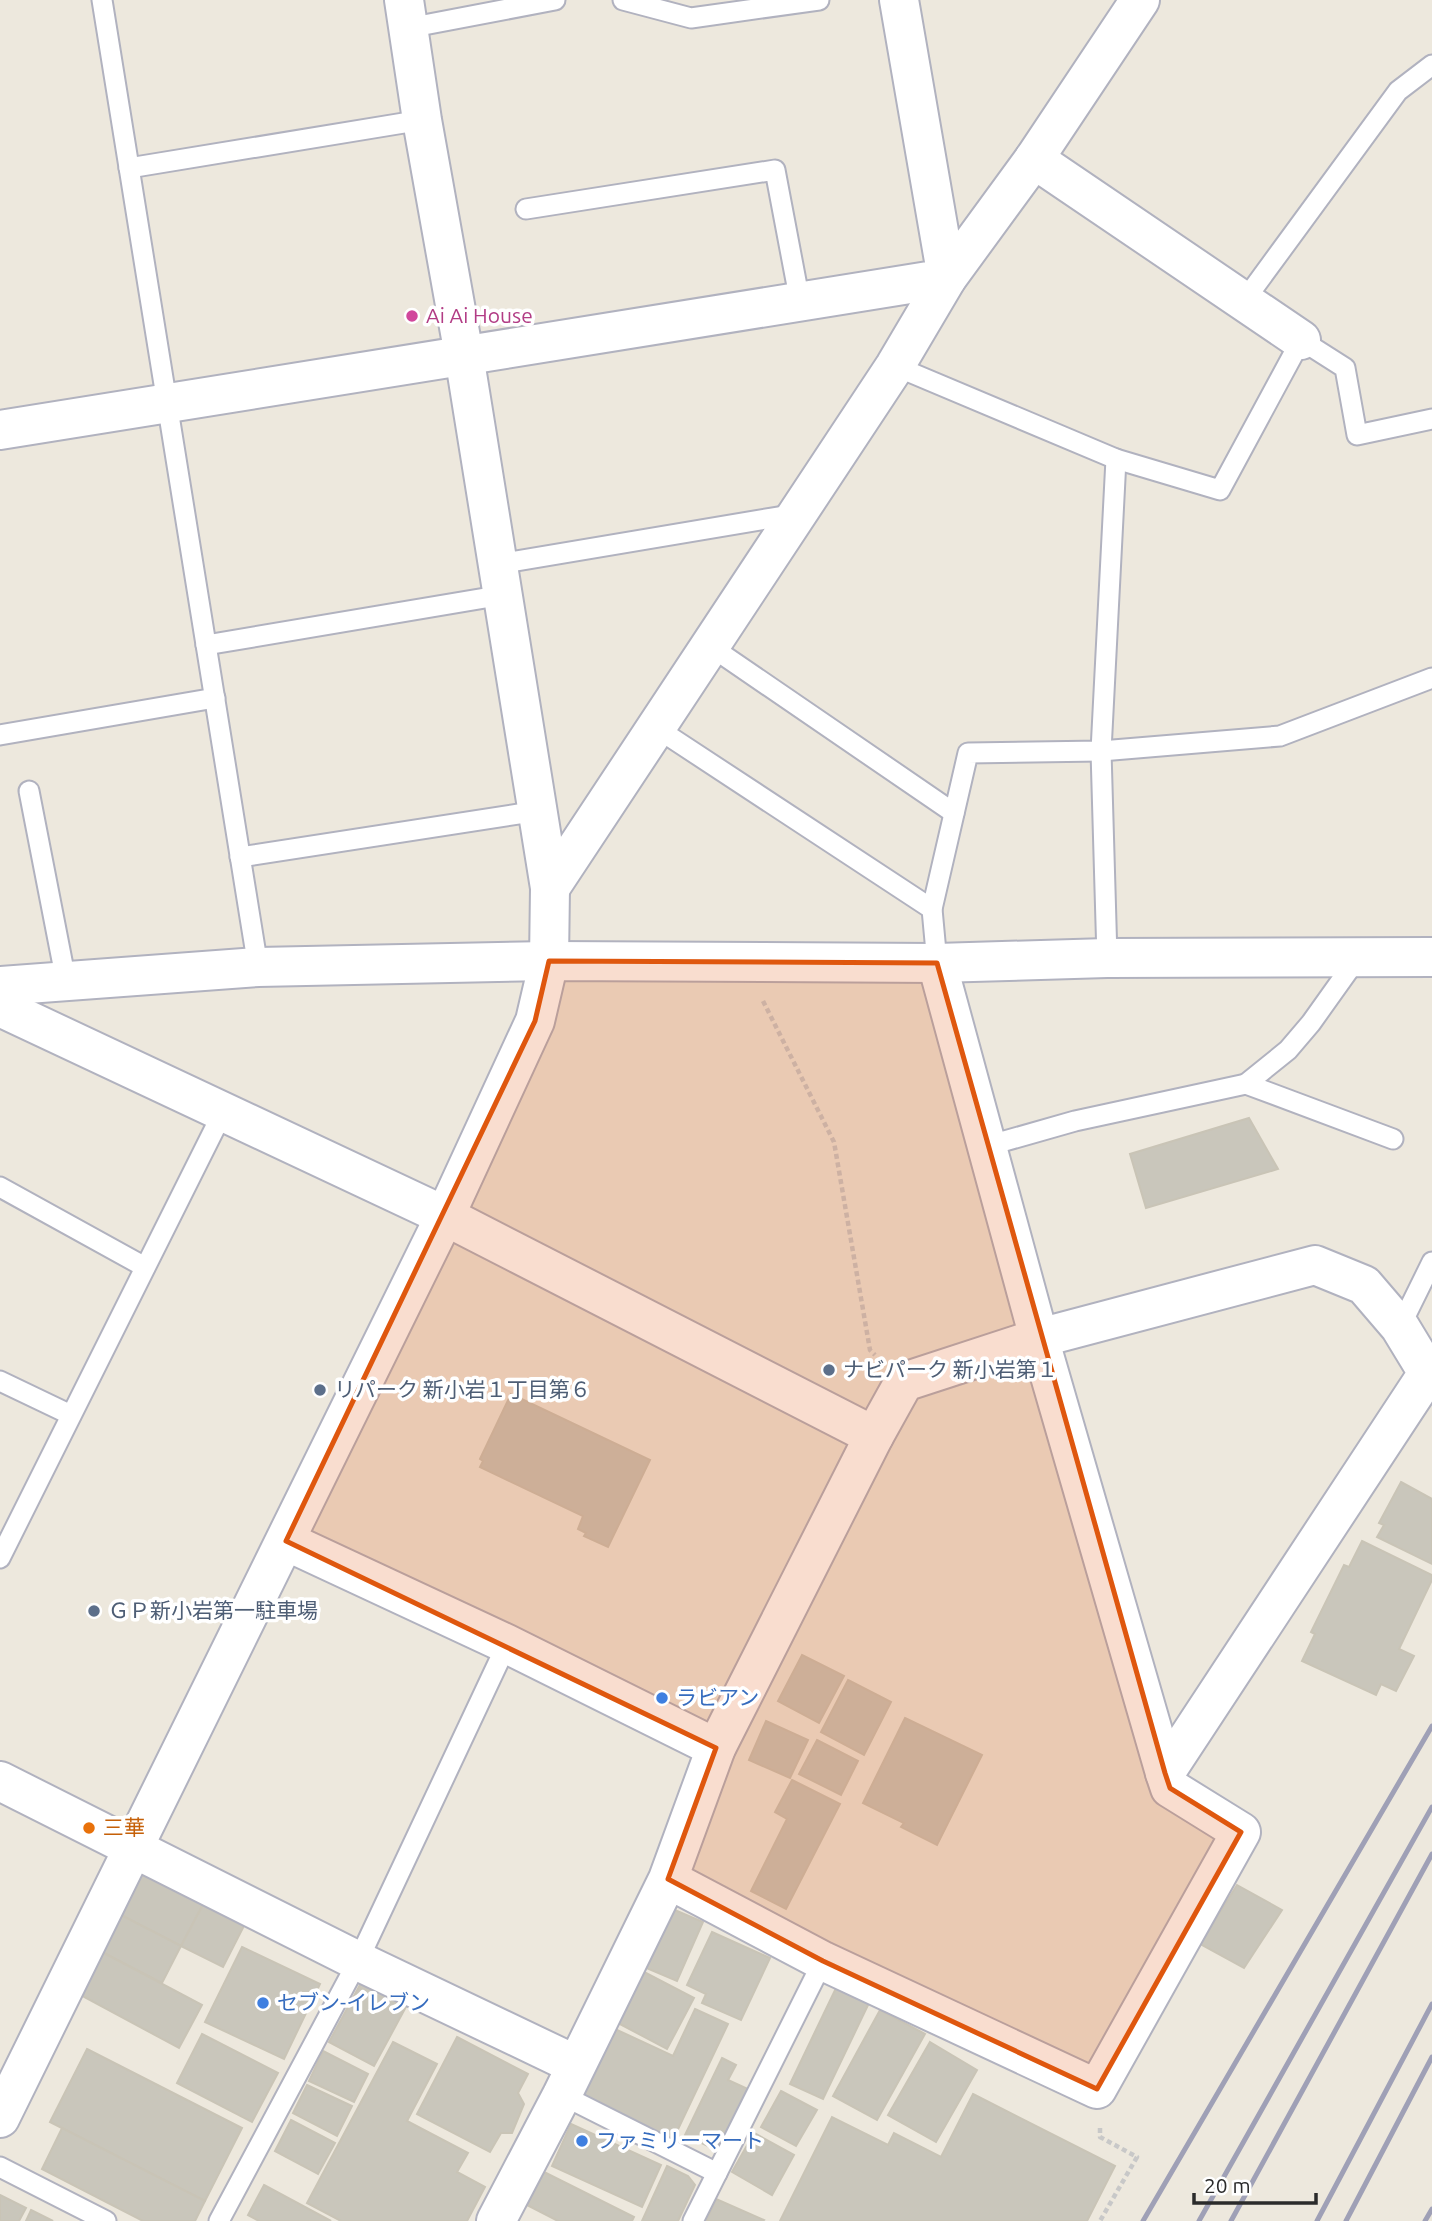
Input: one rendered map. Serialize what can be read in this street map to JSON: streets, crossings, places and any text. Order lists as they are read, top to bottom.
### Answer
{
  "places": [
    "Ai Ai House",
    "ナビパーク 新小岩第１",
    "リパーク 新小岩１丁目第６",
    "ＧＰ新小岩第一駐車場",
    "ラビアン",
    "三華",
    "セブン-イレブン",
    "ファミリーマート"
  ],
  "scale_bar": "20 m"
}
